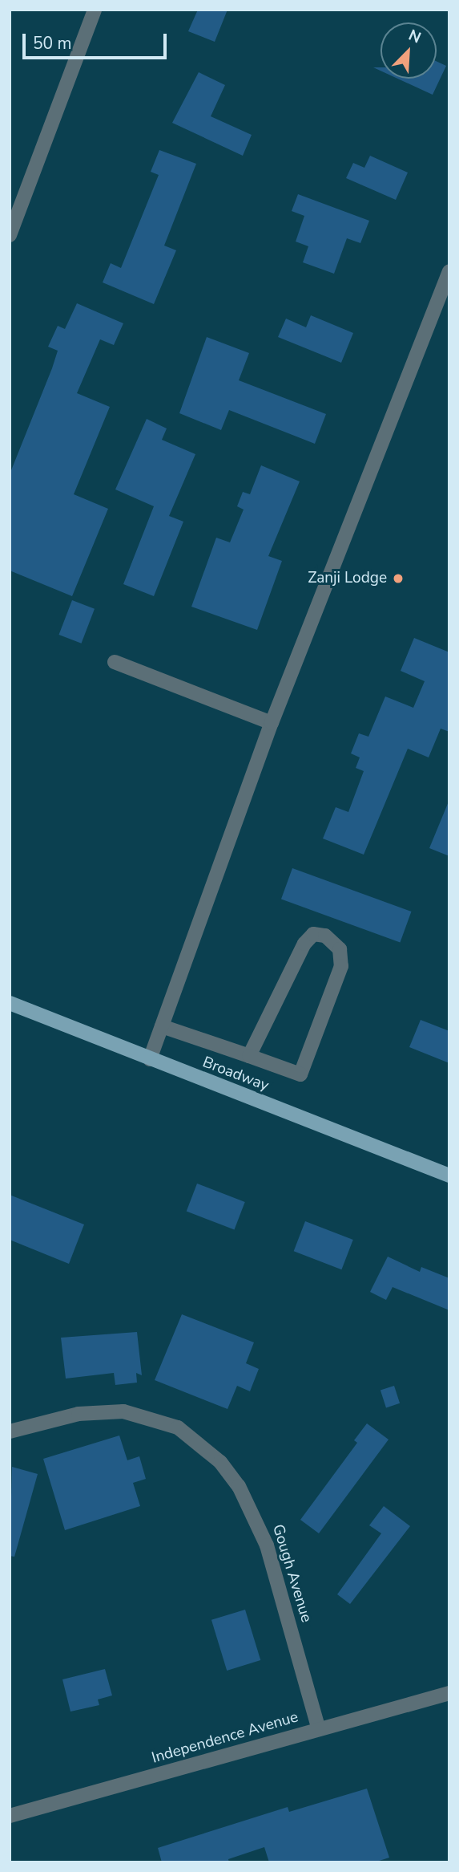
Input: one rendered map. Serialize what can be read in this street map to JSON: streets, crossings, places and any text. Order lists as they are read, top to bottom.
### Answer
{
  "streets": {
    "main road": ["Broadway"],
    "street": ["Gough Avenue", "Independence Avenue"]
  },
  "crossings": [
    ["Gough Avenue", "Independence Avenue"]
  ],
  "places": ["Zanji Lodge"],
  "scale_bar": "50 m",
  "north": "top right"
}
